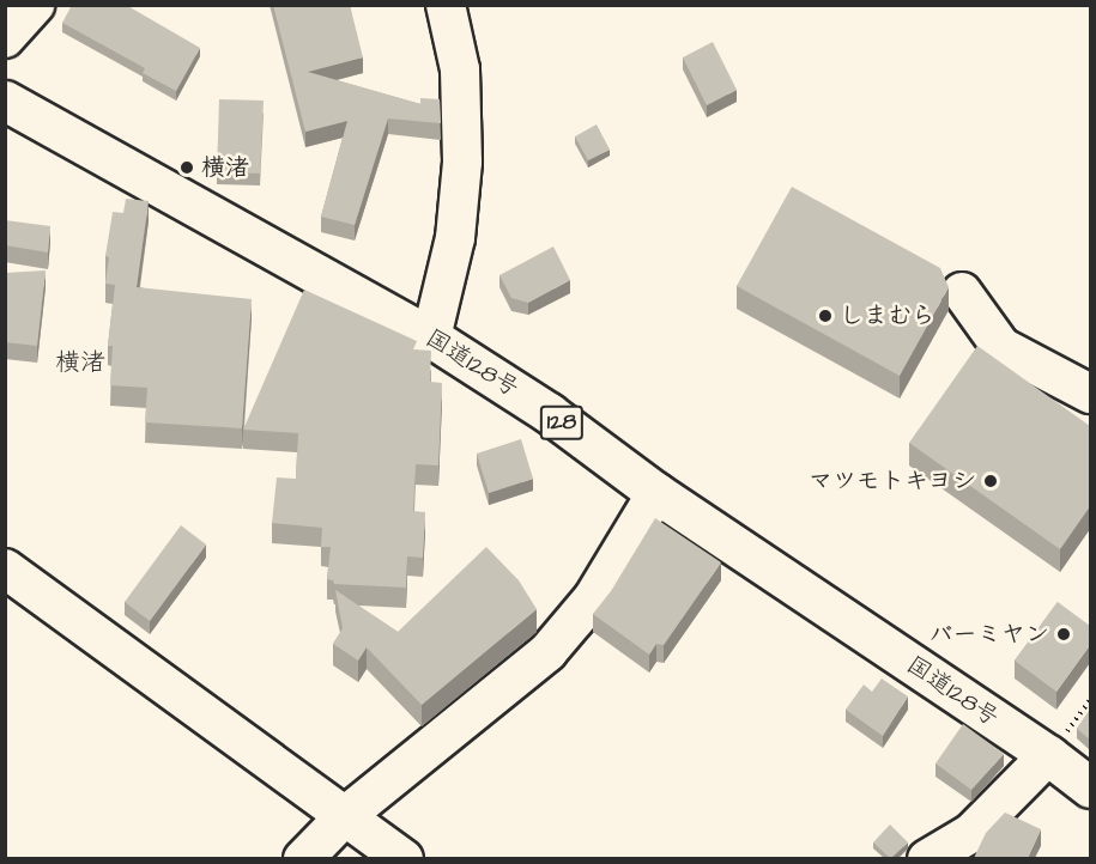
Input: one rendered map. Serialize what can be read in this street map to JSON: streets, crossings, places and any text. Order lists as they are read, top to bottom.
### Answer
{
  "streets": {
    "highway": ["国道128号", "128"]
  },
  "districts": ["横渚"],
  "places": [
    "横渚",
    "しまむら",
    "マツモトキヨシ",
    "バーミヤン"
  ]
}
